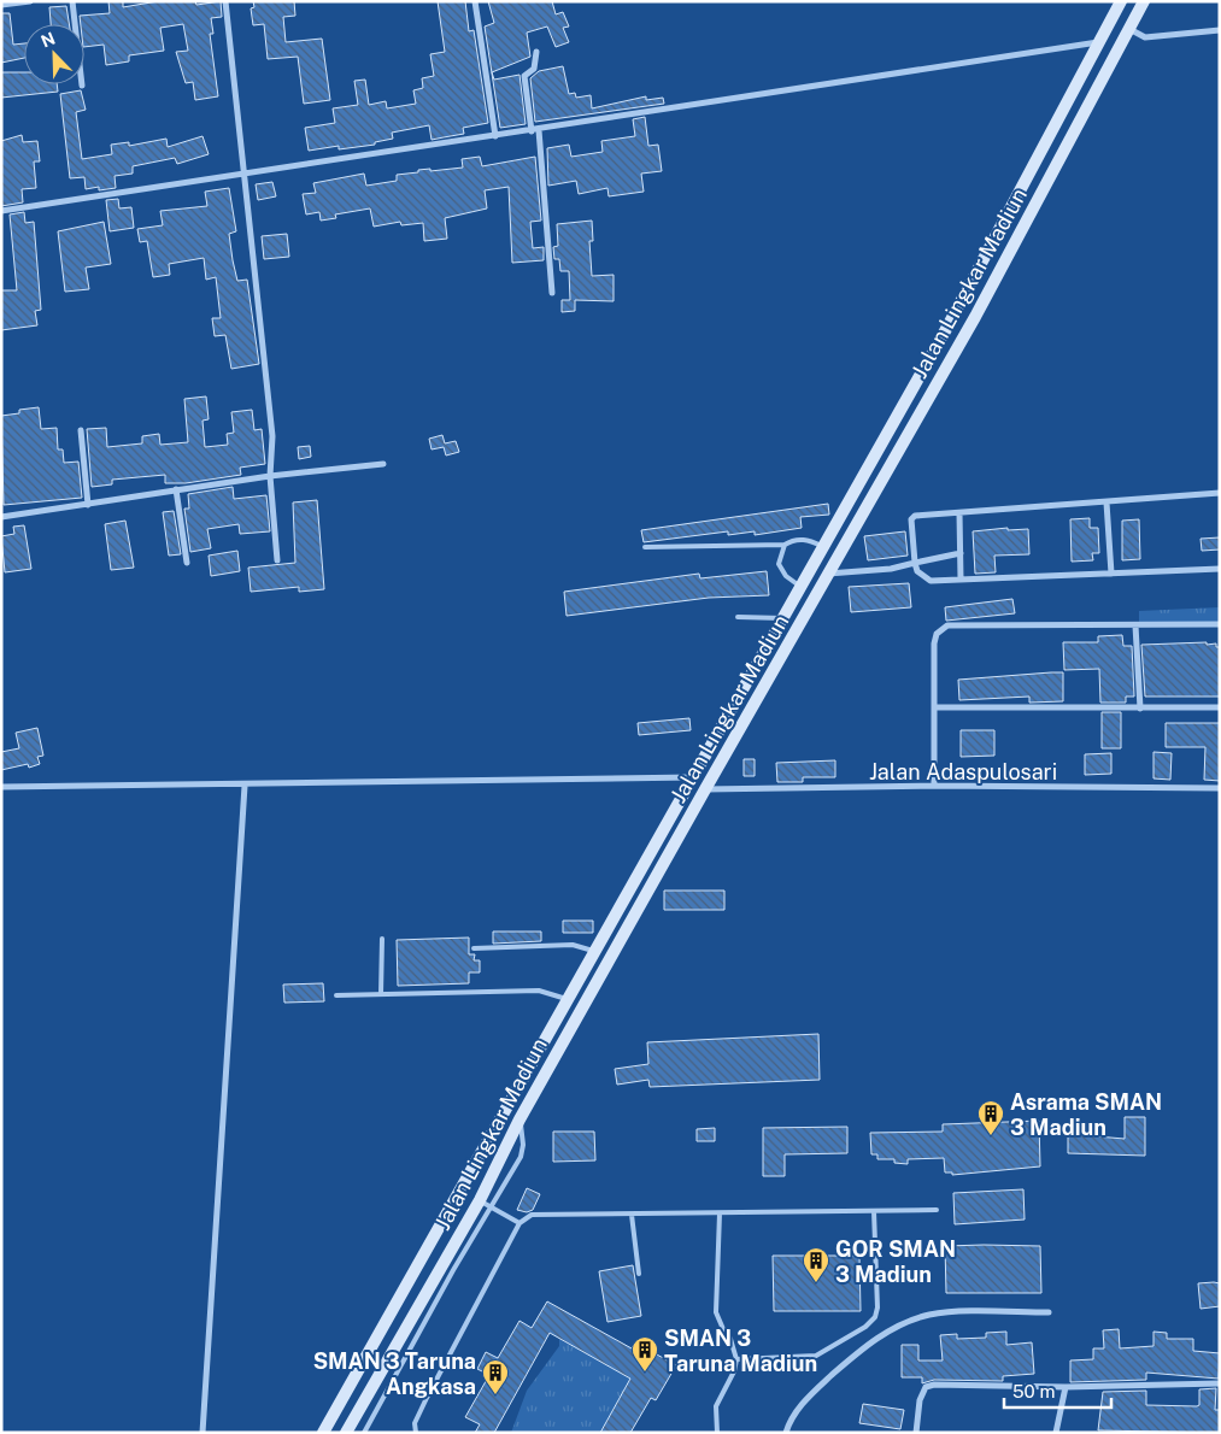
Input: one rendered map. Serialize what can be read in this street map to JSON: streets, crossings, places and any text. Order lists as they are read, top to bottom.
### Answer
{
  "streets": {
    "main road": ["Jalan Lingkar Madiun"],
    "street": ["Jalan Adaspulosari"]
  },
  "crossings": [
    ["Jalan Lingkar Madiun", "Jalan Adaspulosari"]
  ],
  "places": {
    "building": [
      "Asrama SMAN 3 Madiun",
      "GOR SMAN 3 Madiun",
      "SMAN 3 Taruna Madiun",
      "SMAN 3 Taruna Angkasa"
    ]
  },
  "scale_bar": "50 m",
  "north": "top left"
}
